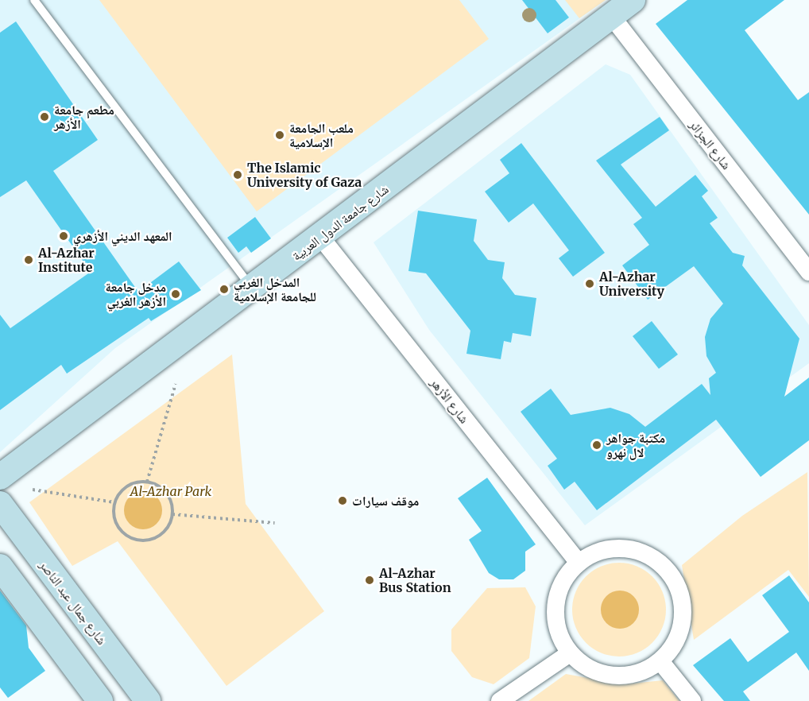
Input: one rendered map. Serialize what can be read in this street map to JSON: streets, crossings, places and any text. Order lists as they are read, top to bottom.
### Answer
{
  "streets": {
    "main road": ["شارع جامعة الدول العربية", "شارع جمال عبد الناصر"],
    "street": ["شارع الجزائر", "شارع الأزهر"]
  },
  "crossings": [
    ["شارع الجزائر", "شارع جامعة الدول العربية"],
    ["شارع جامعة الدول العربية", "شارع الأزهر"]
  ],
  "parks": ["Al-Azhar Park"],
  "places": [
    "مطعم جامعة الأزهر",
    "ملعب الجامعة الإسلامية",
    "The Islamic University of Gaza",
    "المعهد الديني الأزهري",
    "Al-Azhar Institute",
    "Al-Azhar University",
    "المدخل الغربي للجامعة الإسلامية",
    "مدخل جامعة الأزهر الغربي",
    "مكتبة جواهر لال نهرو",
    "موقف سيارات",
    "Al-Azhar Bus Station"
  ]
}
